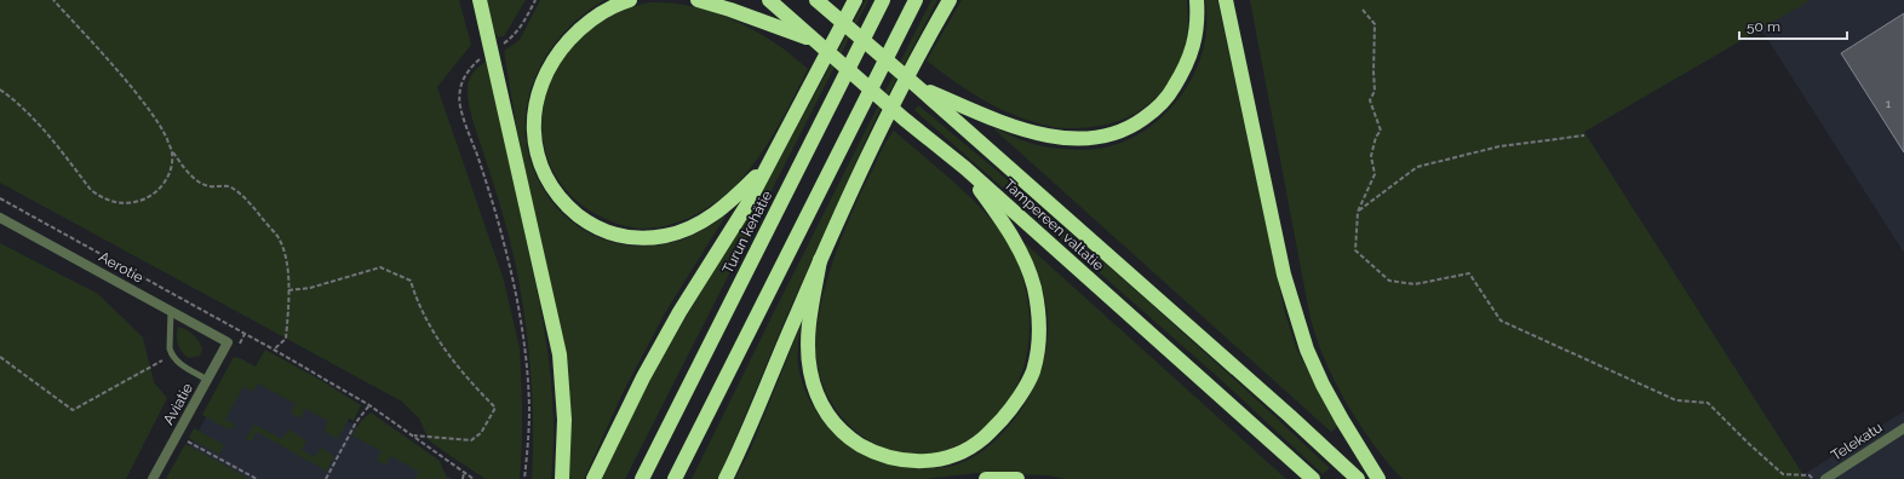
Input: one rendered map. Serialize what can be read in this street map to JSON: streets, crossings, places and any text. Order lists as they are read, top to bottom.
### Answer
{
  "streets": {
    "highway": ["Tampereen valtatie", "Turun kehätie"],
    "street": ["Aerotie", "Aviatie", "Telekatu"]
  },
  "crossings": [
    ["Aerotie", "Aviatie"]
  ],
  "house_numbers": ["1"],
  "scale_bar": "50 m"
}
